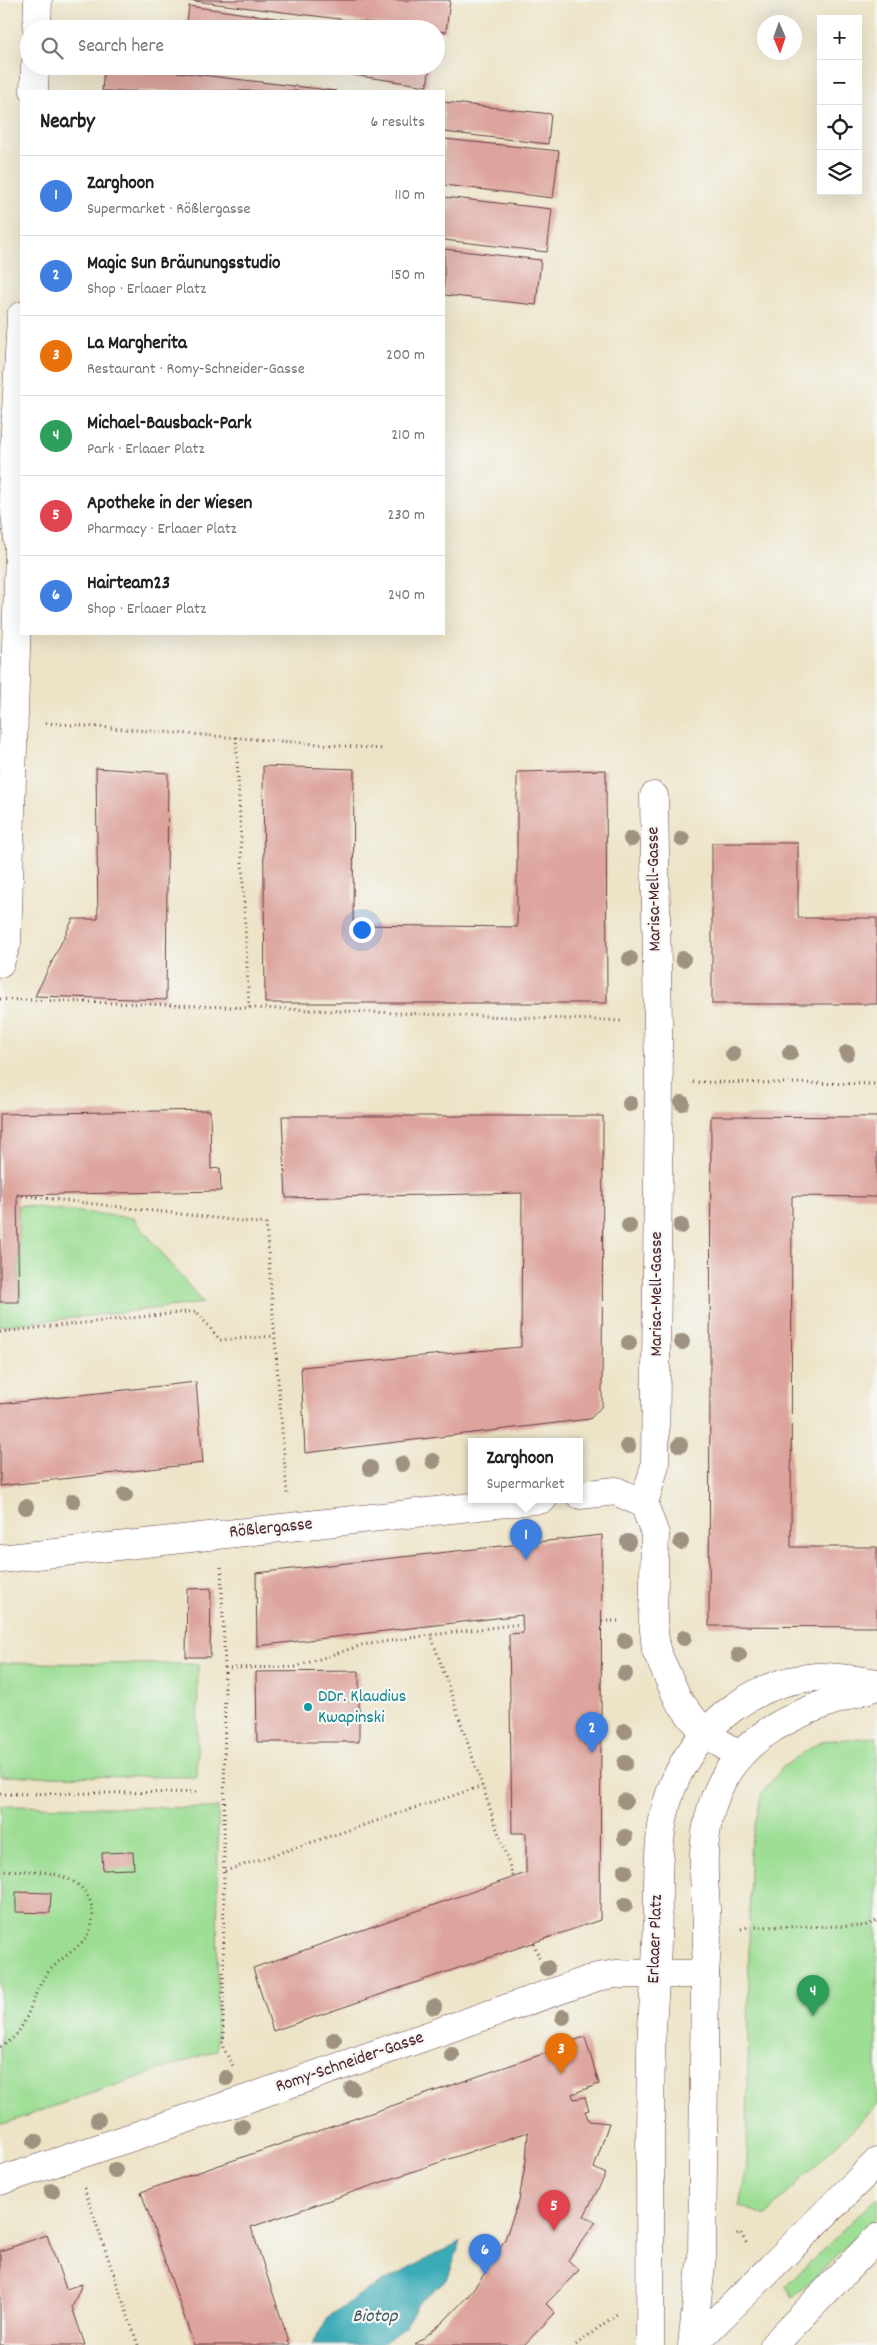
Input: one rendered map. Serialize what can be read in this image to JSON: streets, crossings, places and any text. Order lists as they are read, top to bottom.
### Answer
{
  "streets": {
    "street": [
      "Marisa-Mell-Gasse",
      "Rößlergasse",
      "Erlaaer Platz",
      "Romy-Schneider-Gasse"
    ]
  },
  "crossings": [
    ["Erlaaer Platz", "Romy-Schneider-Gasse"]
  ],
  "water": ["Biotop"],
  "places": ["DDr. Klaudius Kwapinski"],
  "north": "bottom",
  "page": {
    "map_buttons": ["+", "−"],
    "search": "Search here",
    "heading": ["Nearby", "6 results"],
    "list": [
      {
        "mark": "1",
        "name": "Zarghoon",
        "note": "Supermarket · Rößlergasse",
        "value": "110 m"
      },
      {
        "mark": "2",
        "name": "Magic Sun Bräunungsstudio",
        "note": "Shop · Erlaaer Platz",
        "value": "150 m"
      },
      {
        "mark": "3",
        "name": "La Margherita",
        "note": "Restaurant · Romy-Schneider-Gasse",
        "value": "200 m"
      },
      {
        "mark": "4",
        "name": "Michael-Bausback-Park",
        "note": "Park · Erlaaer Platz",
        "value": "210 m"
      },
      {
        "mark": "5",
        "name": "Apotheke in der Wiesen",
        "note": "Pharmacy · Erlaaer Platz",
        "value": "230 m"
      },
      {
        "mark": "6",
        "name": "Hairteam23",
        "note": "Shop · Erlaaer Platz",
        "value": "240 m"
      }
    ],
    "popup": ["Zarghoon", "Supermarket"],
    "pins": [
      "1",
      "2",
      "4",
      "3",
      "5",
      "6"
    ]
  }
}
